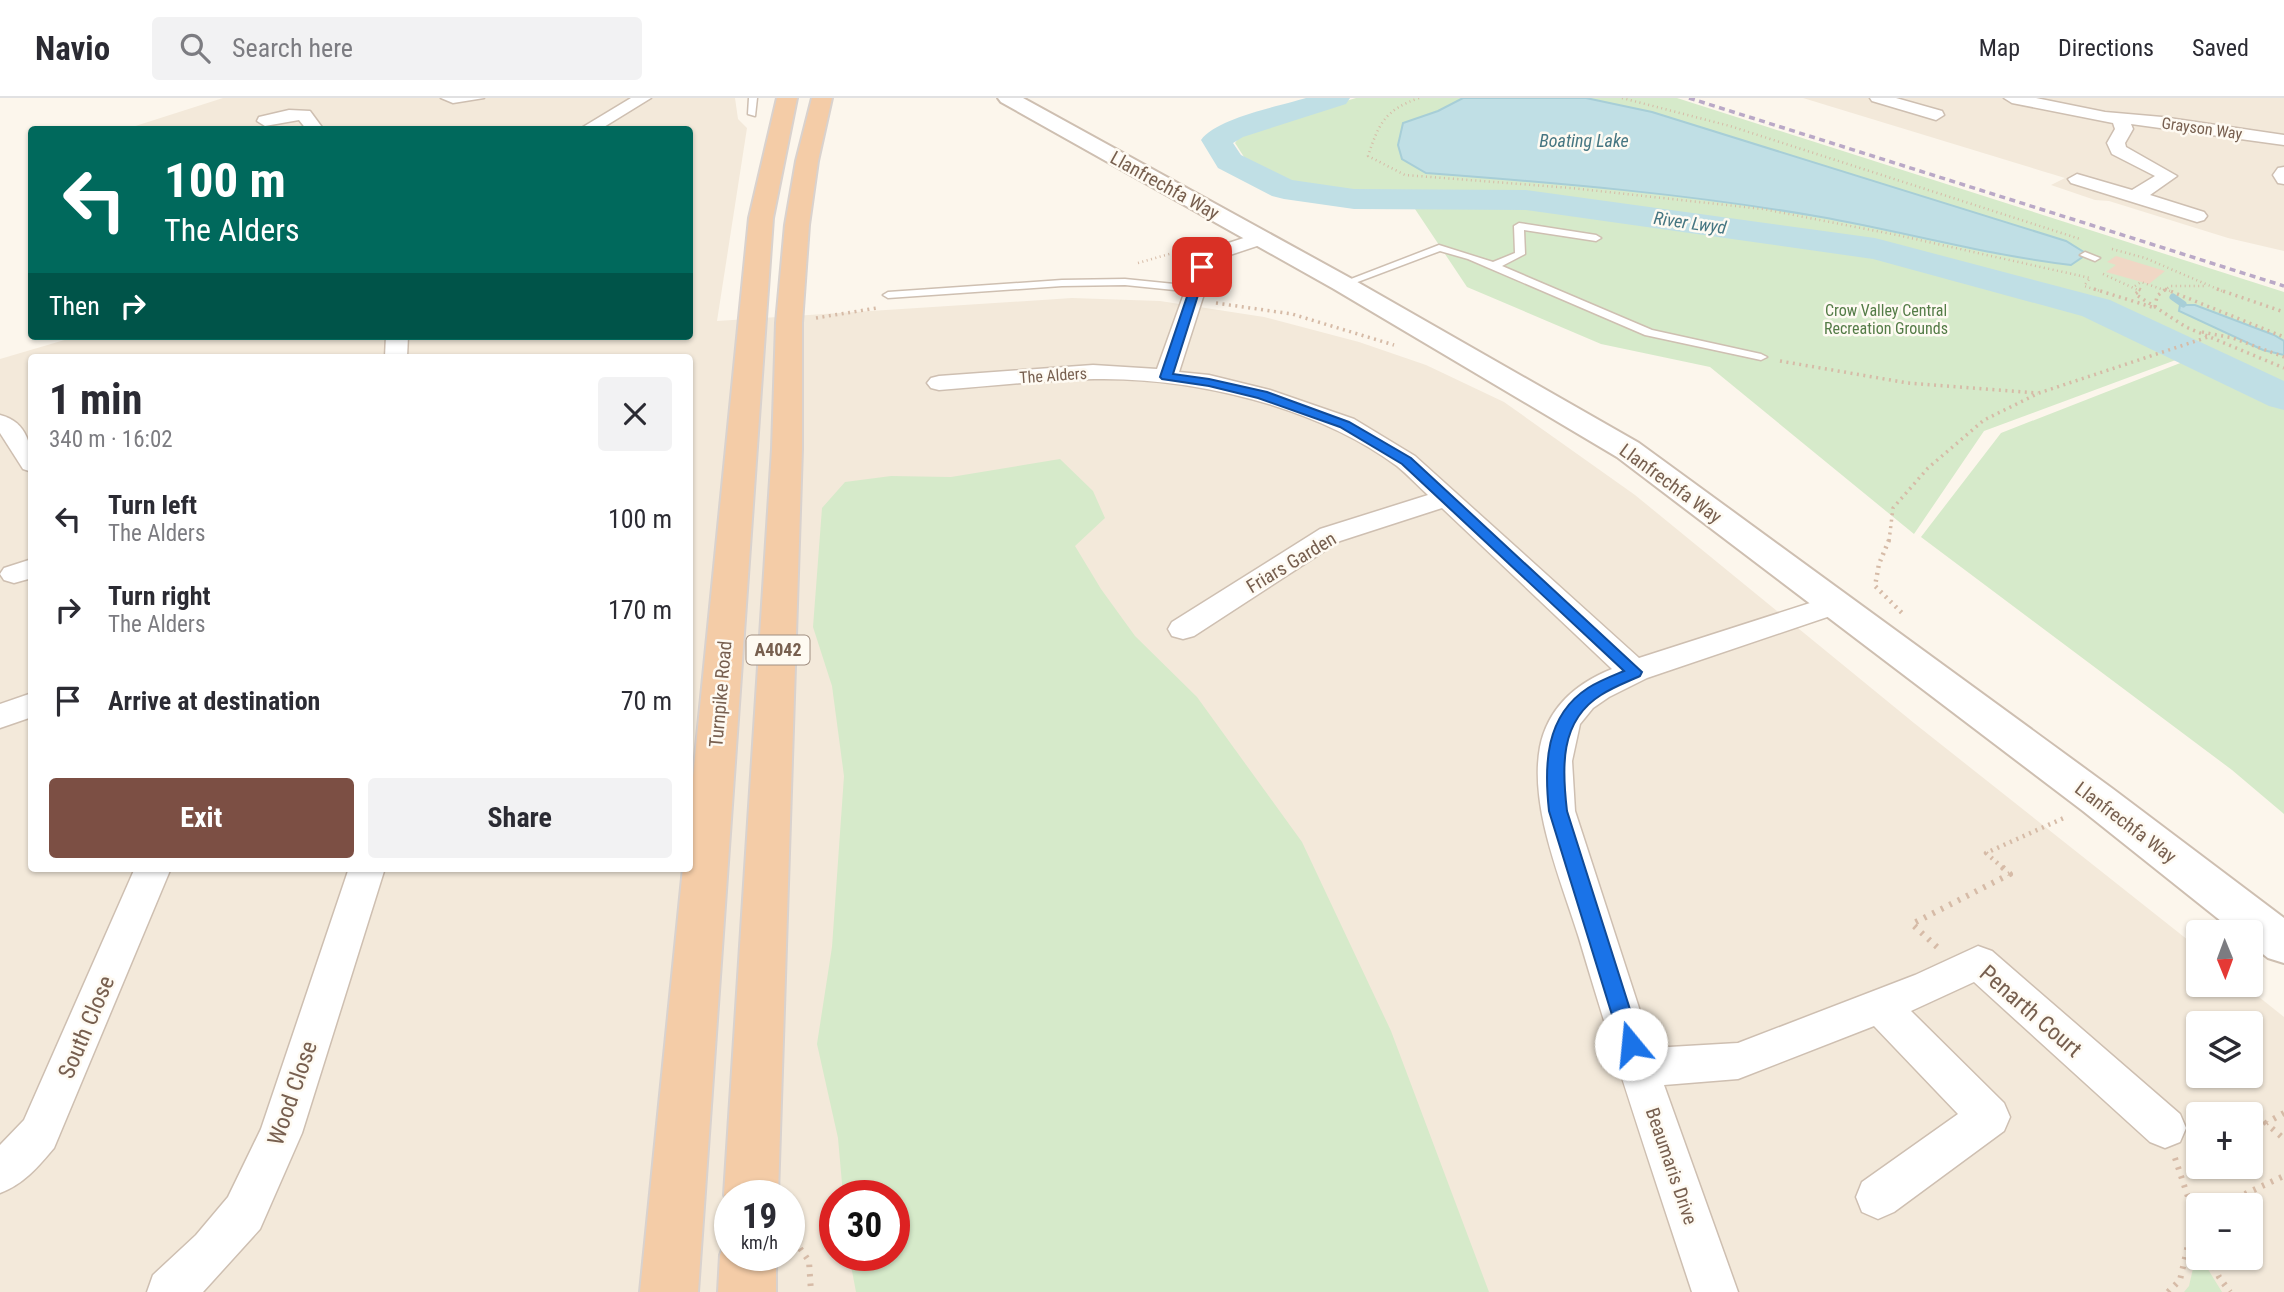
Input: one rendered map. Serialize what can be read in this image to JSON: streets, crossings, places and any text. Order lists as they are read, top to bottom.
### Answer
{
  "streets": {
    "highway": ["A4042", "Turnpike Road"],
    "street": [
      "Grayson Way",
      "Llanfrechfa Way",
      "The Alders",
      "Friars Garden",
      "Penarth Court",
      "South Close",
      "Wood Close",
      "Beaumaris Drive"
    ]
  },
  "crossings": [
    ["Llanfrechfa Way", "Beaumaris Drive"],
    ["The Alders", "Friars Garden"],
    ["The Alders", "Beaumaris Drive"],
    ["Penarth Court", "Beaumaris Drive"]
  ],
  "water": ["Boating Lake", "River Lwyd"],
  "parks": ["Crow Valley Central Recreation Grounds"],
  "north": "bottom",
  "page": {
    "header": "Navio",
    "search": "Search here",
    "nav": ["Map", "Directions", "Saved"],
    "turn": ["100 m", "The Alders"],
    "then": "Then",
    "heading": ["1 min", "340 m · 16:02"],
    "list": [
      {
        "name": "Turn left",
        "note": "The Alders",
        "value": "100 m"
      },
      {
        "name": "Turn right",
        "note": "The Alders",
        "value": "170 m"
      },
      {
        "name": "Arrive at destination",
        "value": "70 m"
      }
    ],
    "buttons": ["Exit", "Share"],
    "map_buttons": ["+", "−"],
    "speed": "19 km/h",
    "limit": "30"
  }
}
